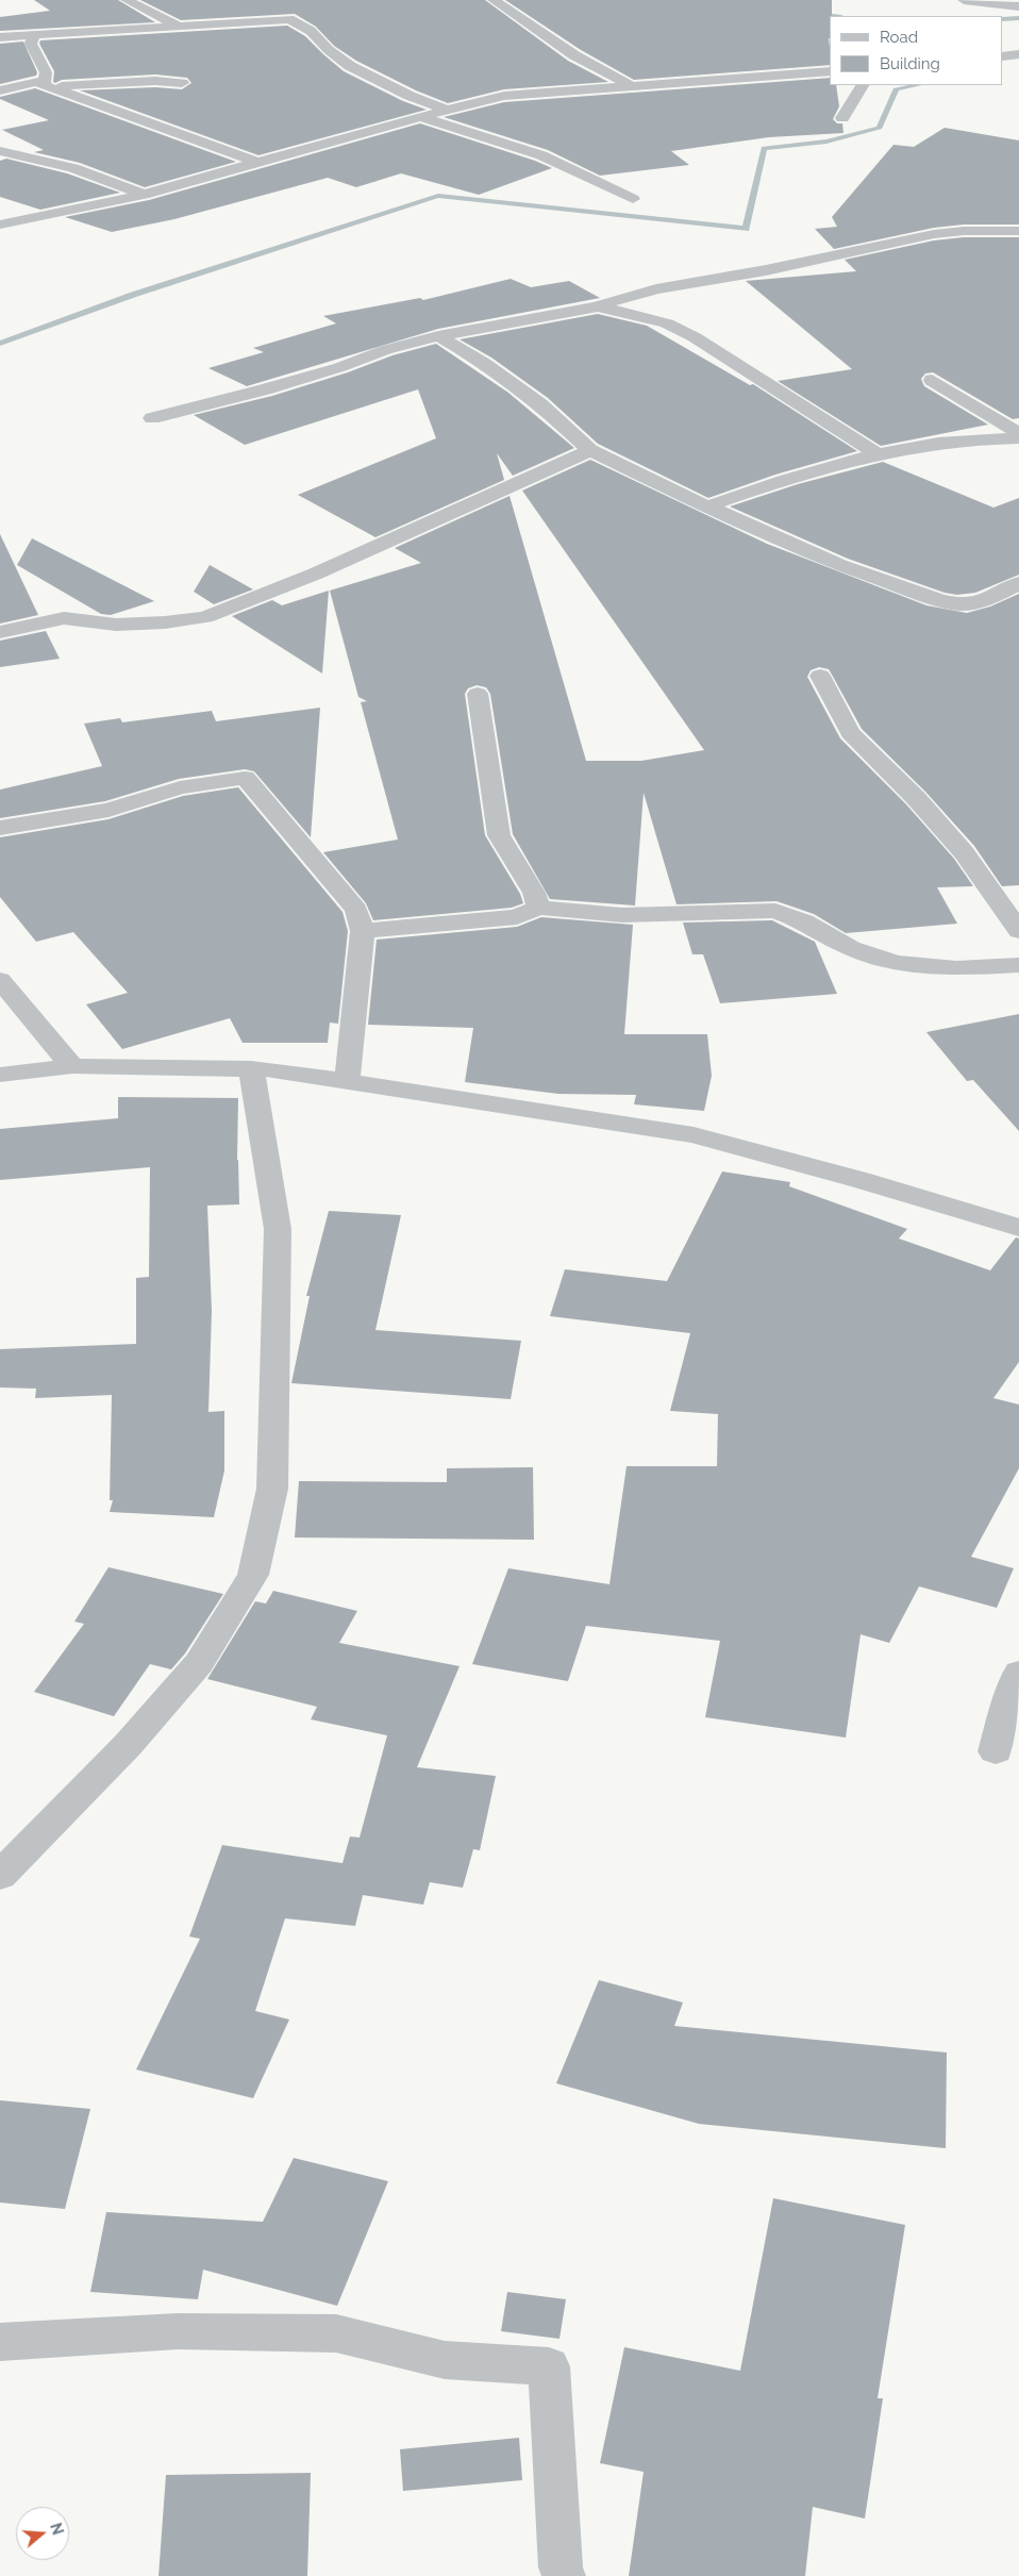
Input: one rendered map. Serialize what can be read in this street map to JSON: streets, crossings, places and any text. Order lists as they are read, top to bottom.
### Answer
{
  "legend": ["Road", "Building"],
  "north": "right"
}
